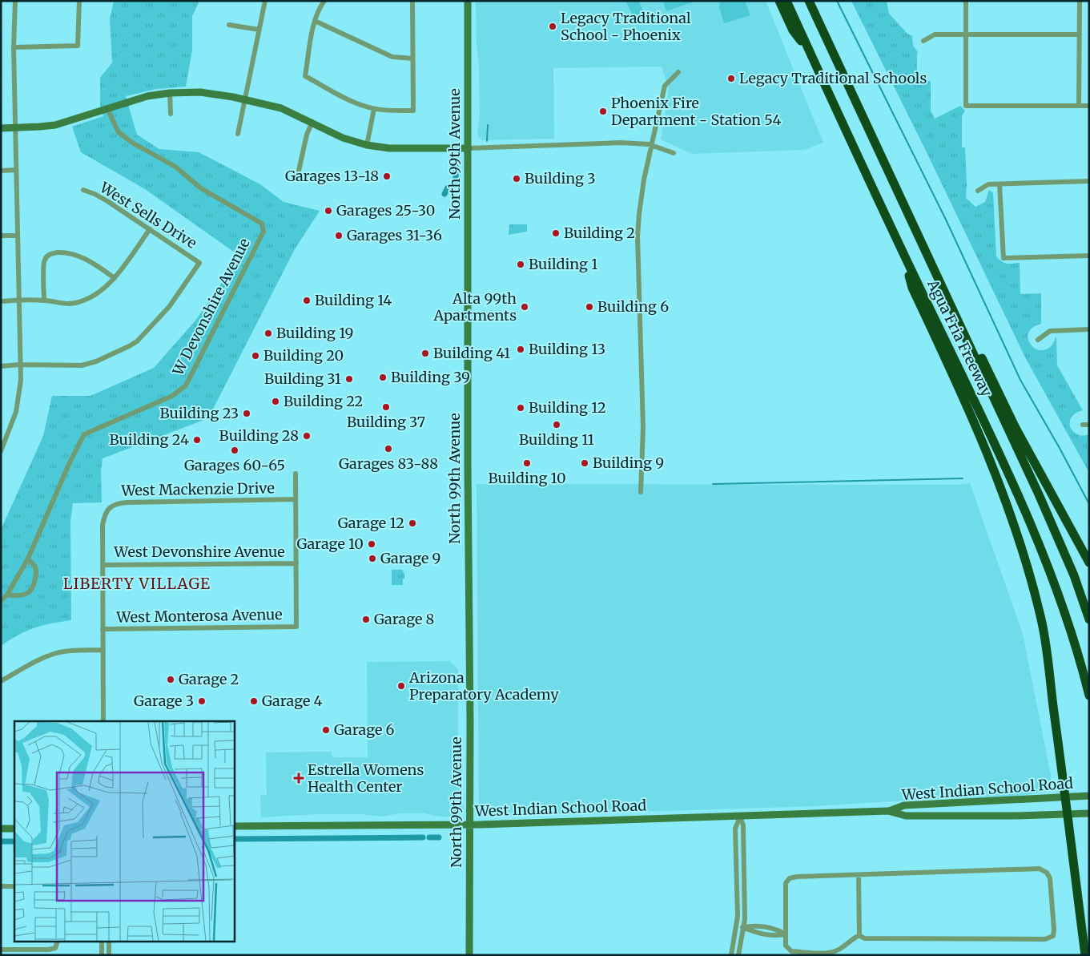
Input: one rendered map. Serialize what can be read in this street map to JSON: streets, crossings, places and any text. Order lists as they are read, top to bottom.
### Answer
{
  "streets": {
    "highway": ["Agua Fria Freeway"],
    "main road": ["North 99th Avenue", "West Indian School Road"],
    "street": [
      "West Sells Drive",
      "W Devonshire Avenue",
      "West Mackenzie Drive",
      "West Devonshire Avenue",
      "West Monterosa Avenue"
    ]
  },
  "crossings": [
    ["North 99th Avenue", "West Indian School Road"],
    ["West Mackenzie Drive", "West Devonshire Avenue"],
    ["West Devonshire Avenue", "West Monterosa Avenue"]
  ],
  "districts": ["LIBERTY VILLAGE"],
  "places": {
    "other": [
      "Legacy Traditional School - Phoenix",
      "Legacy Traditional Schools",
      "Phoenix Fire Department - Station 54",
      "Garages 13-18",
      "Building 3",
      "Garages 25-30",
      "Building 2",
      "Garages 31-36",
      "Building 1",
      "Building 14",
      "Alta 99th Apartments",
      "Building 6",
      "Building 19",
      "Building 13",
      "Building 41",
      "Building 20",
      "Building 39",
      "Building 31",
      "Building 22",
      "Building 37",
      "Building 12",
      "Building 23",
      "Building 11",
      "Building 28",
      "Building 24",
      "Garages 83-88",
      "Garages 60-65",
      "Building 10",
      "Building 9",
      "Garage 12",
      "Garage 10",
      "Garage 9",
      "Garage 8",
      "Garage 2",
      "Arizona Preparatory Academy",
      "Garage 3",
      "Garage 4",
      "Garage 6"
    ],
    "health": ["Estrella Womens Health Center"]
  }
}
